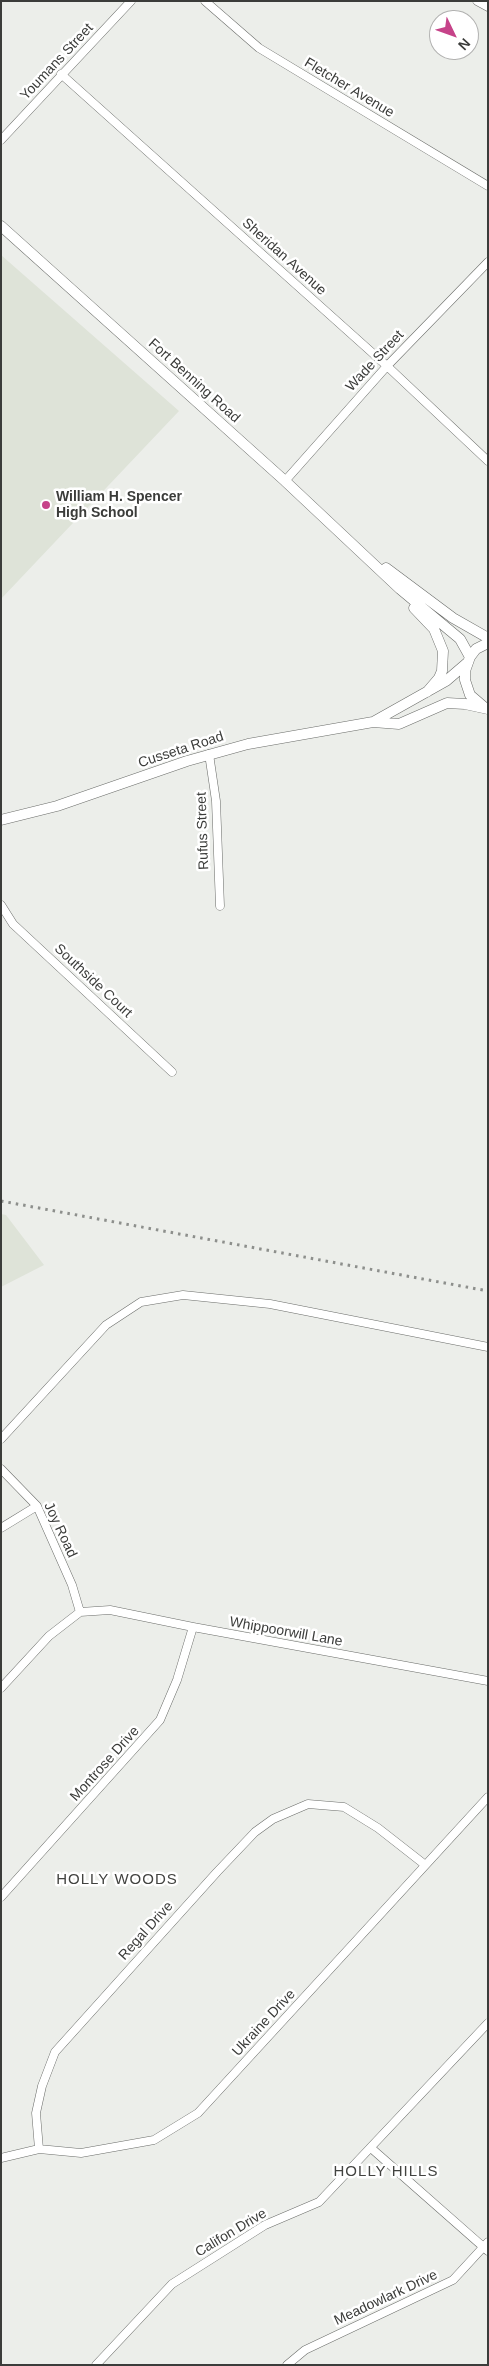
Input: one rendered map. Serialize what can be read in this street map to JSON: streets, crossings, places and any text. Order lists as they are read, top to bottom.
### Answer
{
  "streets": {
    "street": [
      "Youmans Street",
      "Fletcher Avenue",
      "Sheridan Avenue",
      "Wade Street",
      "Fort Benning Road",
      "Cusseta Road",
      "Rufus Street",
      "Southside Court",
      "Joy Road",
      "Whippoorwill Lane",
      "Montrose Drive",
      "Regal Drive",
      "Ukraine Drive",
      "Califon Drive",
      "Meadowlark Drive"
    ]
  },
  "crossings": [
    ["Youmans Street", "Sheridan Avenue"],
    ["Sheridan Avenue", "Wade Street"],
    ["Wade Street", "Fort Benning Road"],
    ["Fort Benning Road", "Cusseta Road"],
    ["Cusseta Road", "Rufus Street"],
    ["Joy Road", "Whippoorwill Lane"],
    ["Whippoorwill Lane", "Montrose Drive"],
    ["Regal Drive", "Ukraine Drive"]
  ],
  "districts": ["HOLLY WOODS", "HOLLY HILLS"],
  "places": ["William H. Spencer High School"],
  "north": "bottom right"
}
